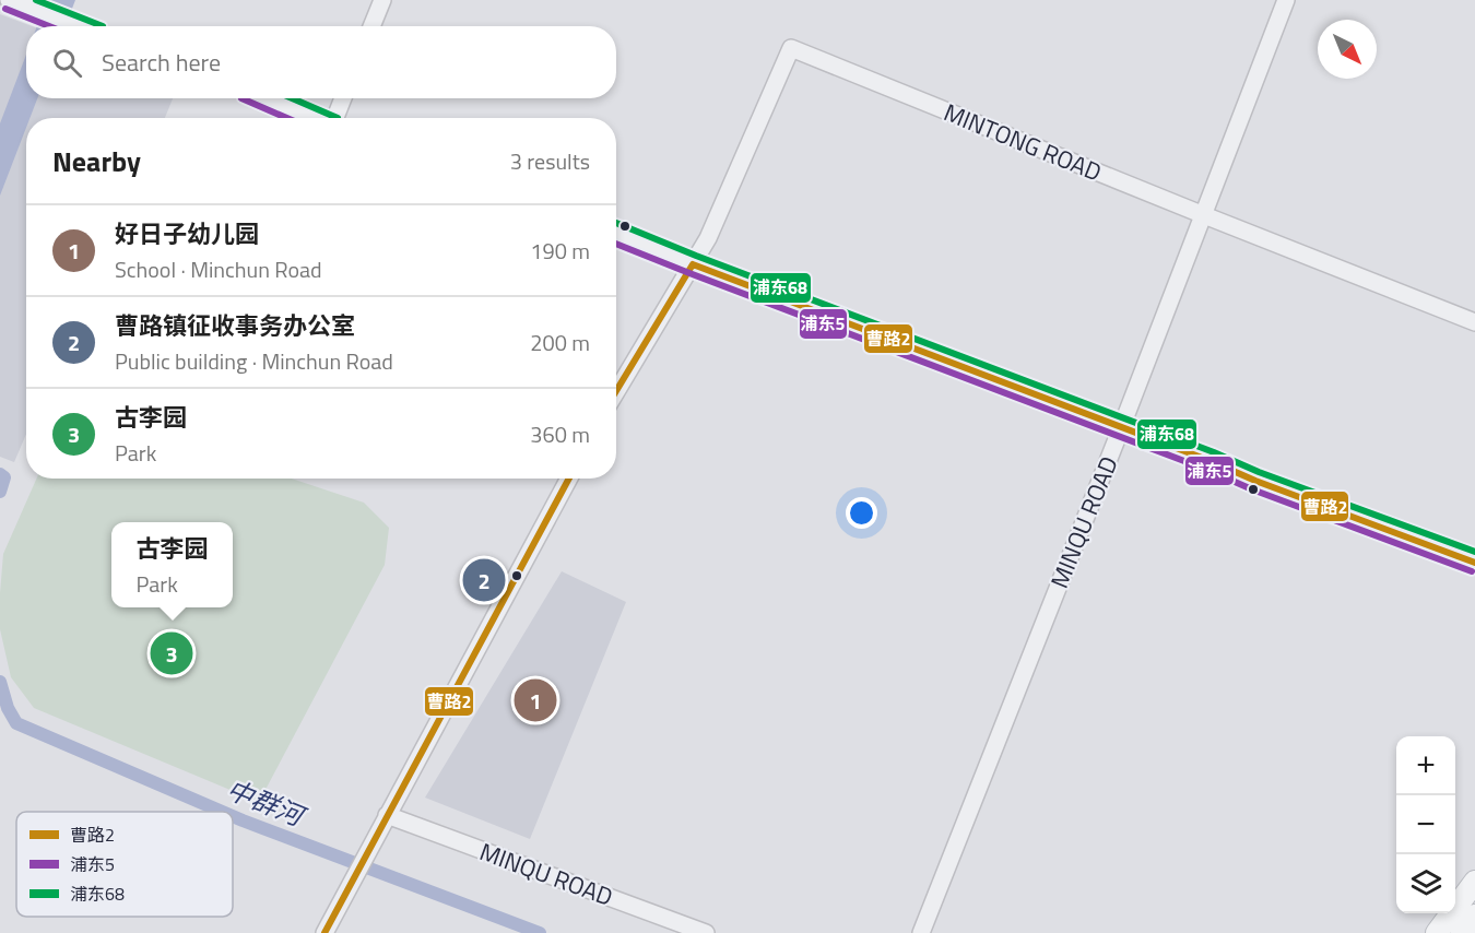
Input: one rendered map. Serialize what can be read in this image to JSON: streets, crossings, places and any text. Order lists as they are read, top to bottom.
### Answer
{
  "streets": {
    "street": ["MINTONG ROAD", "MINQU ROAD"]
  },
  "crossings": [
    ["MINTONG ROAD", "MINQU ROAD"]
  ],
  "water": ["中群河"],
  "lines": ["transit line 浦东68", "transit line 浦东5", "transit line 曹路2"],
  "legend": ["曹路2", "浦东5", "浦东68"],
  "north": "bottom right",
  "page": {
    "search": "Search here",
    "heading": ["Nearby", "3 results"],
    "list": [
      {
        "mark": "1",
        "name": "好日子幼儿园",
        "note": "School · Minchun Road",
        "value": "190 m"
      },
      {
        "mark": "2",
        "name": "曹路镇征收事务办公室",
        "note": "Public building · Minchun Road",
        "value": "200 m"
      },
      {
        "mark": "3",
        "name": "古李园",
        "note": "Park",
        "value": "360 m"
      }
    ],
    "popup": ["古李园", "Park"],
    "pins": ["2", "3", "1"],
    "map_buttons": ["+", "−"]
  }
}
